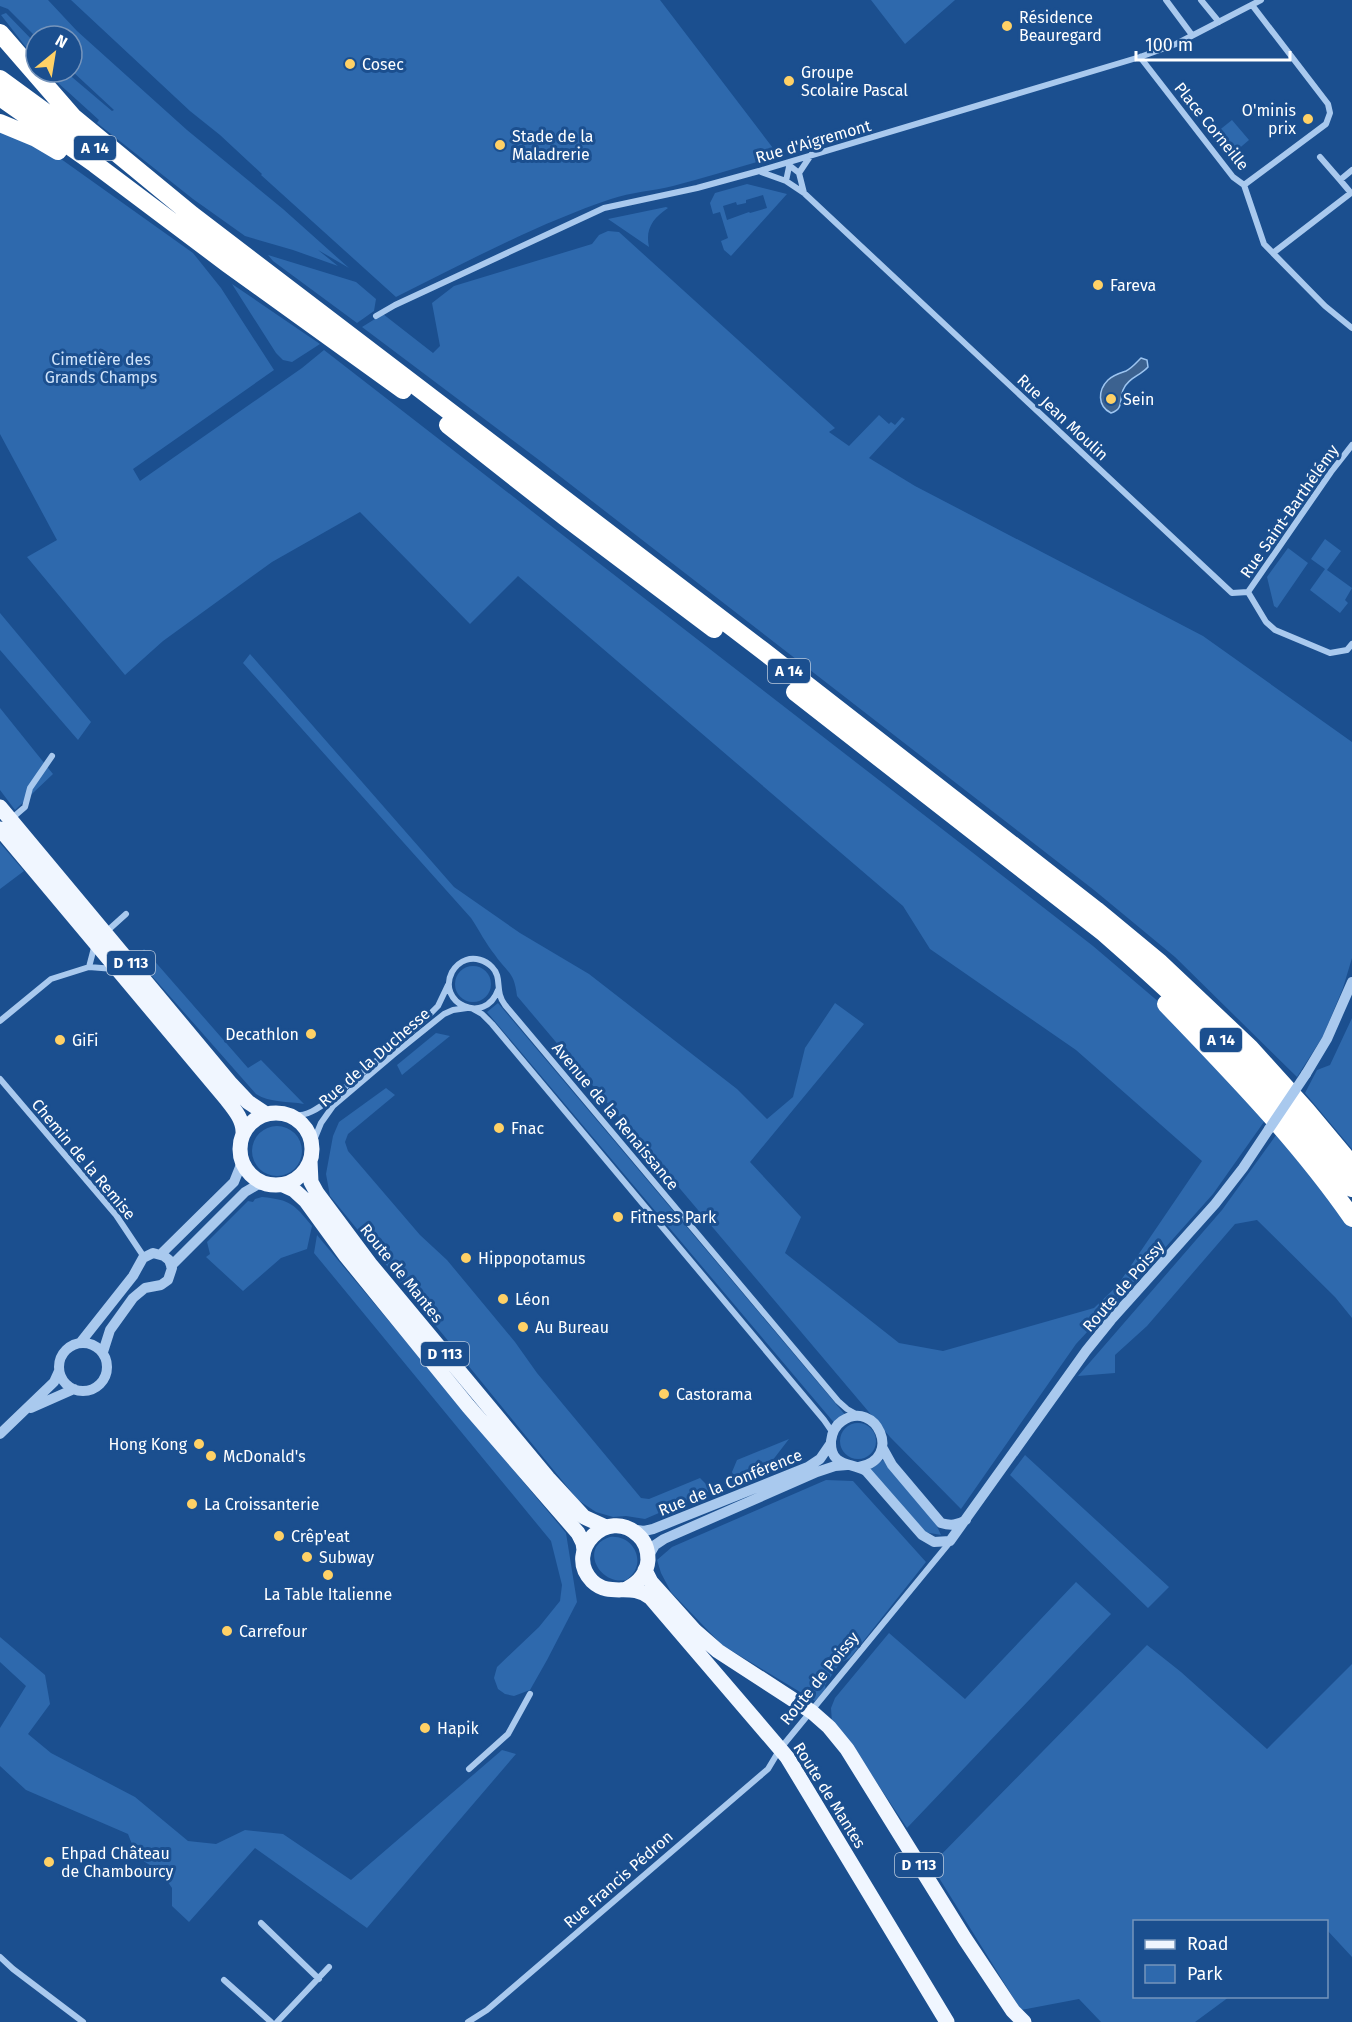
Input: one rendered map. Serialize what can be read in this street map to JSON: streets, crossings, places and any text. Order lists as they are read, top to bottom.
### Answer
{
  "streets": {
    "highway": ["A 14"],
    "main road": ["D 113", "Route de Mantes"],
    "street": [
      "Place Corneille",
      "Rue d'Aigremont",
      "Rue Jean Moulin",
      "Rue Saint-Barthélémy",
      "Rue de la Duchesse",
      "Avenue de la Renaissance",
      "Chemin de la Remise",
      "Route de Poissy",
      "Rue de la Conférence",
      "Rue Francis Pédron"
    ]
  },
  "crossings": [
    ["Place Corneille", "Rue d'Aigremont"],
    ["Rue d'Aigremont", "Rue Jean Moulin"],
    ["Rue Jean Moulin", "Rue Saint-Barthélémy"],
    ["D 113", "Rue de la Duchesse"],
    ["D 113", "Route de Mantes"],
    ["D 113", "Route de Poissy"],
    ["D 113", "Rue de la Conférence"],
    ["Rue de la Duchesse", "Avenue de la Renaissance"],
    ["Rue de la Duchesse", "Route de Mantes"],
    ["Avenue de la Renaissance", "Rue de la Conférence"],
    ["Route de Mantes", "Route de Poissy"],
    ["Route de Mantes", "Rue de la Conférence"],
    ["Route de Mantes", "Rue Francis Pédron"],
    ["Route de Poissy", "Rue Francis Pédron"]
  ],
  "parks": ["Cimetière des Grands Champs"],
  "places": [
    "Résidence Beauregard",
    "Cosec",
    "Groupe Scolaire Pascal",
    "O'minis prix",
    "Stade de la Maladrerie",
    "Fareva",
    "Sein",
    "Decathlon",
    "GiFi",
    "Fnac",
    "Fitness Park",
    "Hippopotamus",
    "Léon",
    "Au Bureau",
    "Castorama",
    "Hong Kong",
    "McDonald's",
    "La Croissanterie",
    "Crêp'eat",
    "Subway",
    "La Table Italienne",
    "Carrefour",
    "Hapik",
    "Ehpad Château de Chambourcy"
  ],
  "legend": ["Road", "Park"],
  "scale_bar": "100 m",
  "north": "top right"
}
